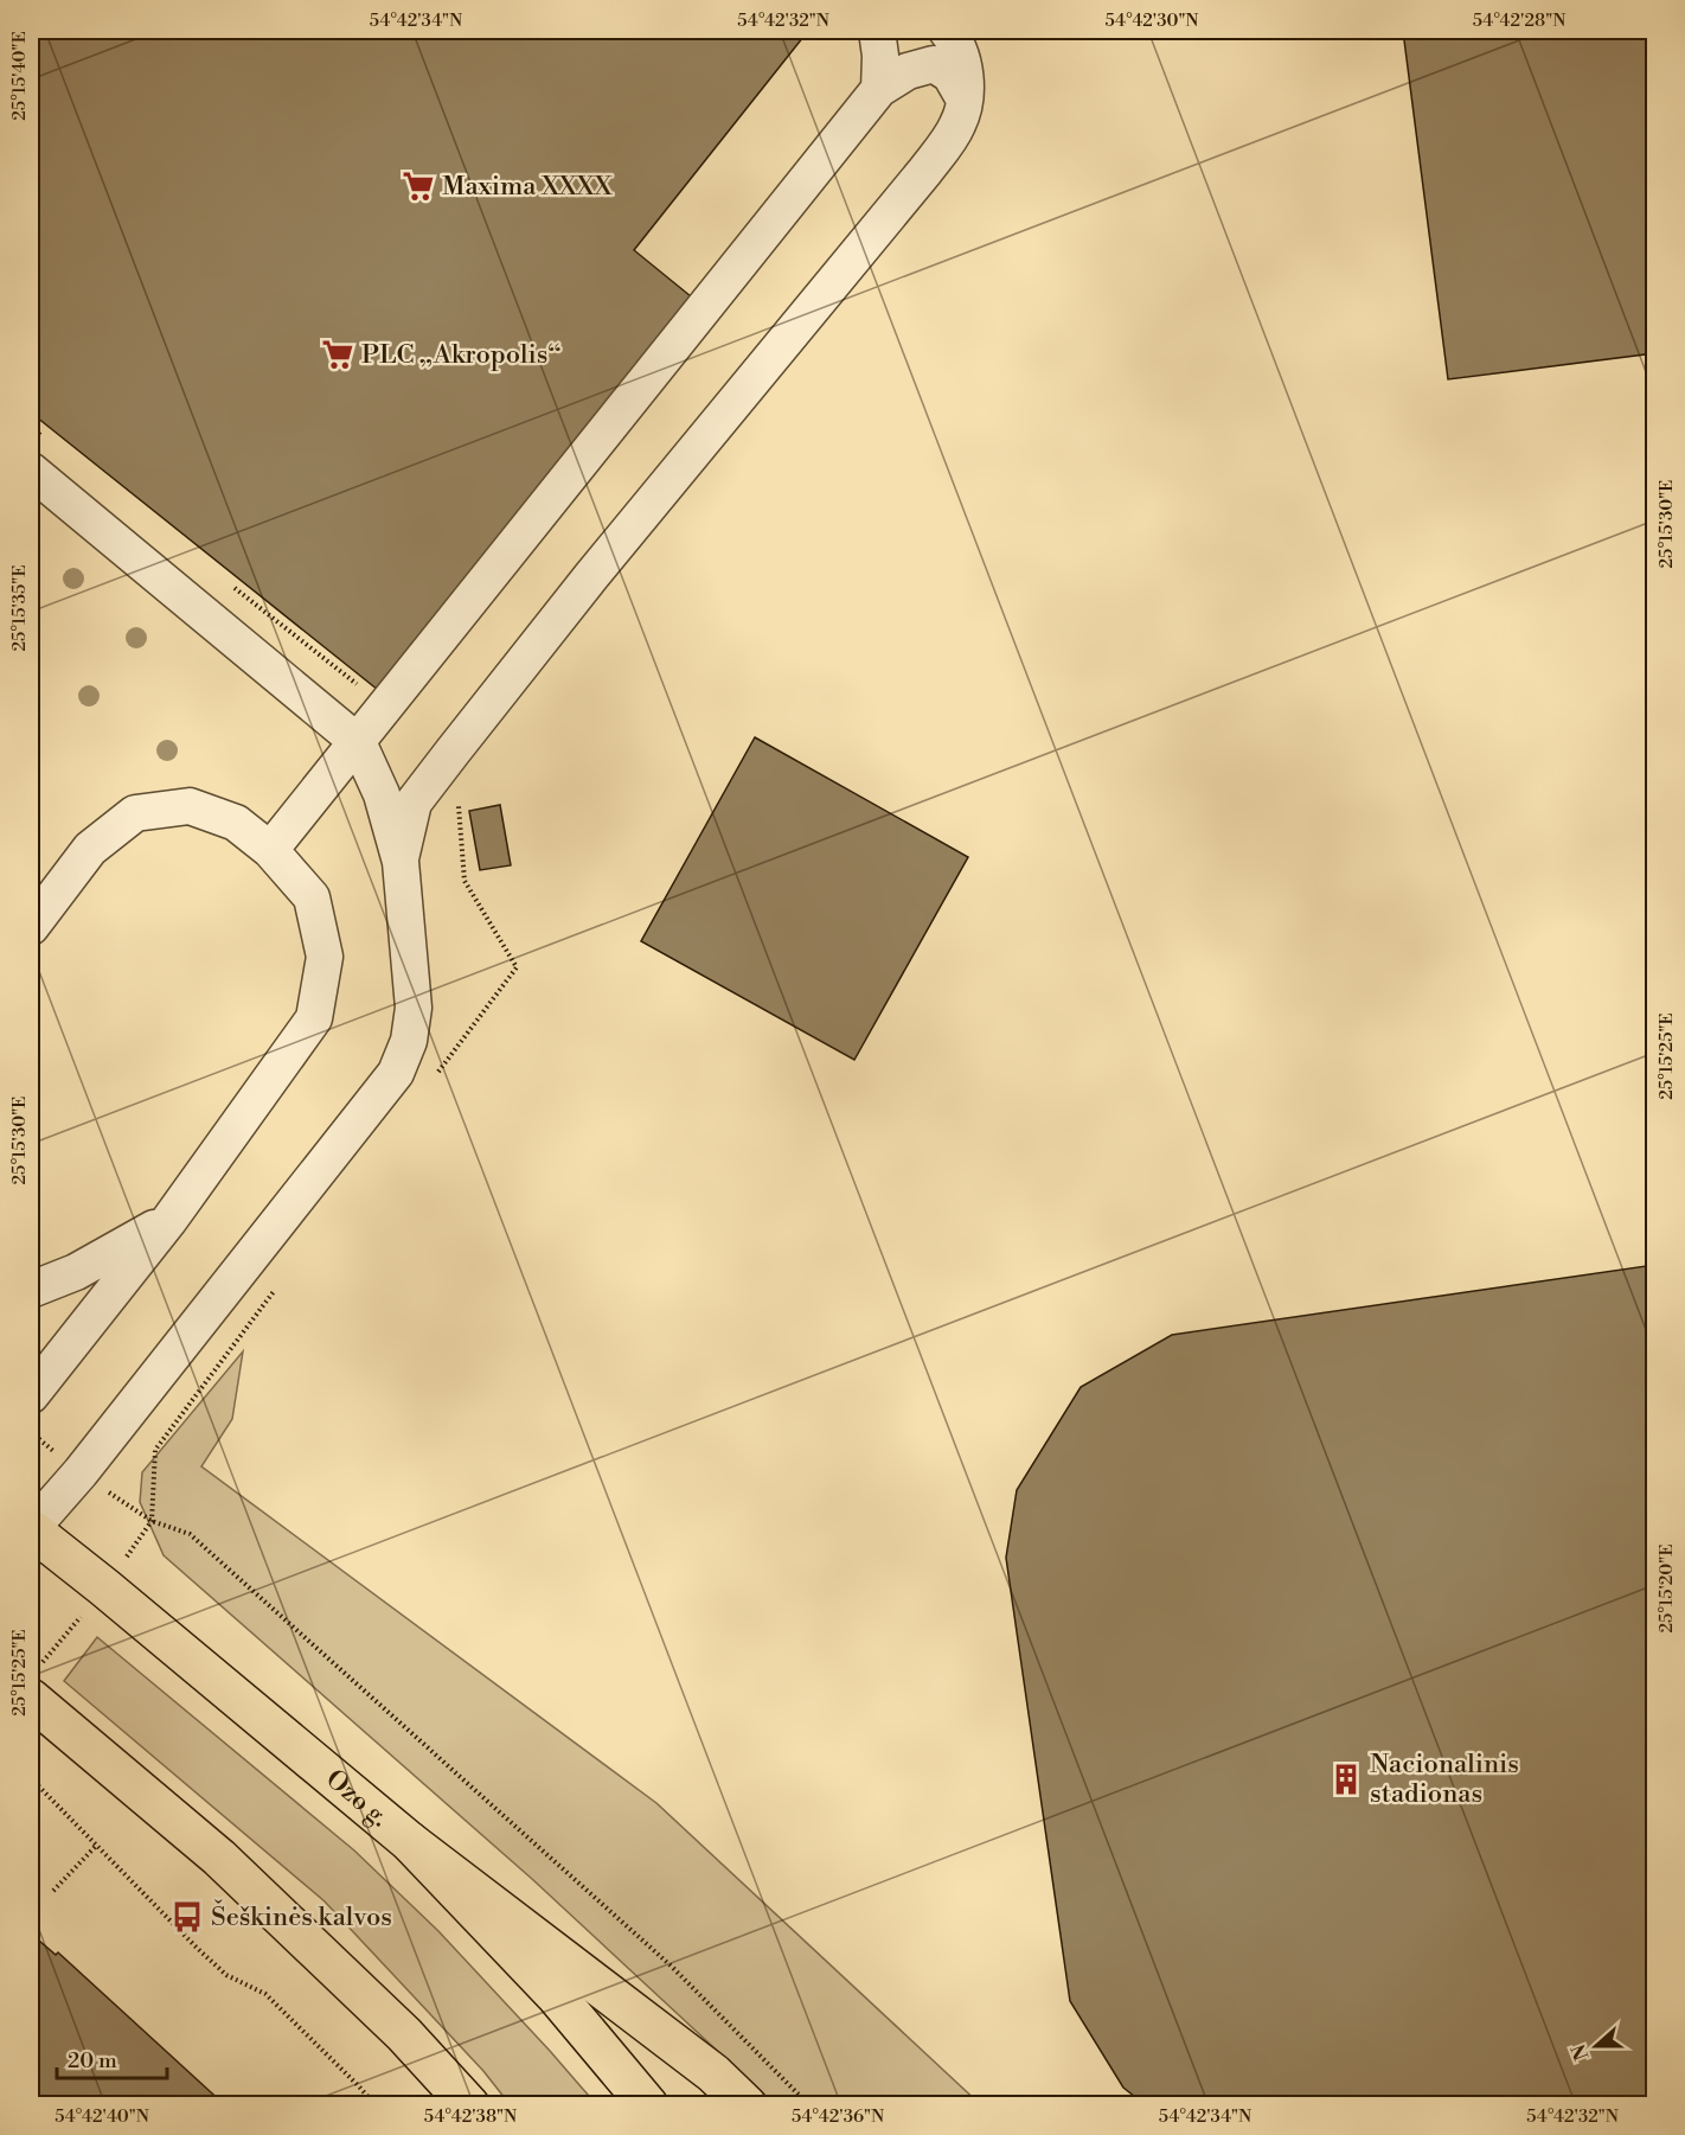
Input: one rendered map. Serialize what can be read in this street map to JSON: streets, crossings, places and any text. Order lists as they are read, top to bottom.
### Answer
{
  "streets": {
    "main road": ["Ozo g."]
  },
  "places": {
    "supermarket": ["Maxima XXXX", "PLC „Akropolis“"],
    "building": ["Nacionalinis stadionas"],
    "bus stop": ["Šeškinės kalvos"]
  },
  "scale_bar": "20 m",
  "north": "left",
  "coordinates": [
    "54°42'34\"N",
    "54°42'32\"N",
    "54°42'30\"N",
    "54°42'28\"N",
    "25°15'40\"E",
    "25°15'30\"E",
    "25°15'35\"E",
    "25°15'25\"E",
    "25°15'20\"E",
    "54°42'40\"N",
    "54°42'38\"N",
    "54°42'36\"N"
  ]
}
